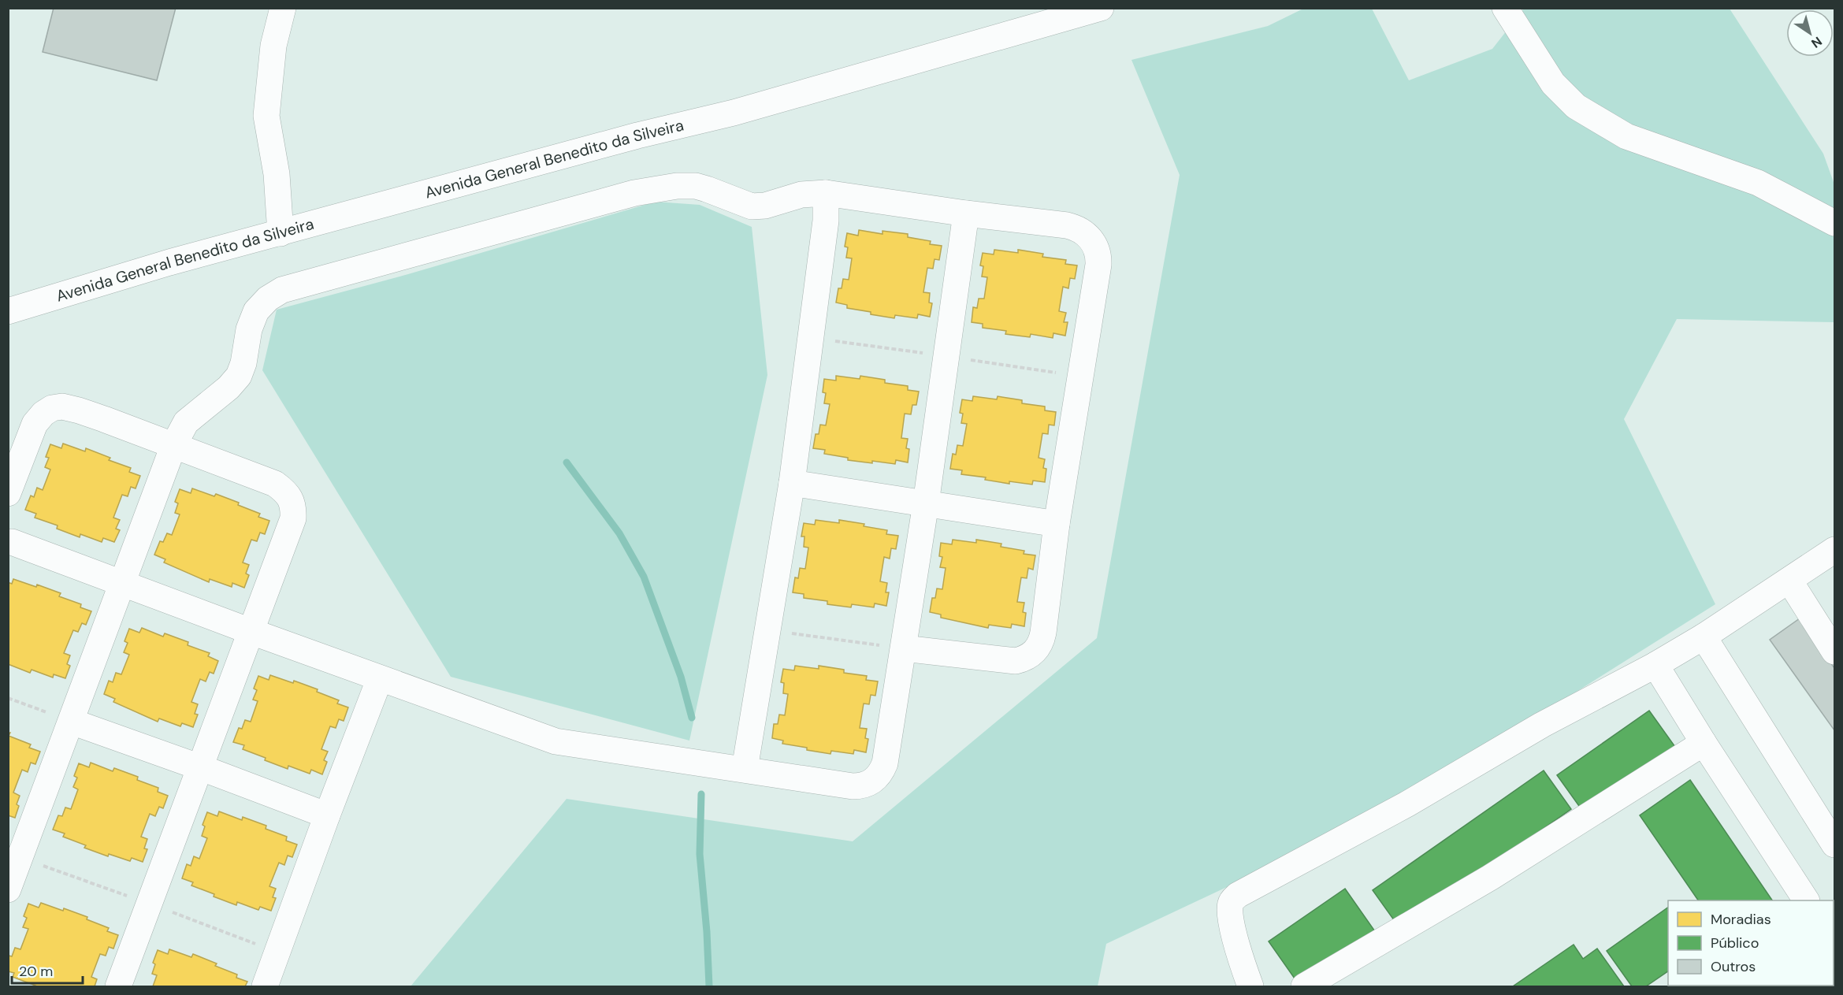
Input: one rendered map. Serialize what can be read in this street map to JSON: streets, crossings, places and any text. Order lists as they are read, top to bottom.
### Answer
{
  "streets": {
    "street": ["Avenida General Benedito da Silveira"]
  },
  "legend": ["Moradias", "Público", "Outros"],
  "scale_bar": "20 m",
  "north": "bottom right"
}
